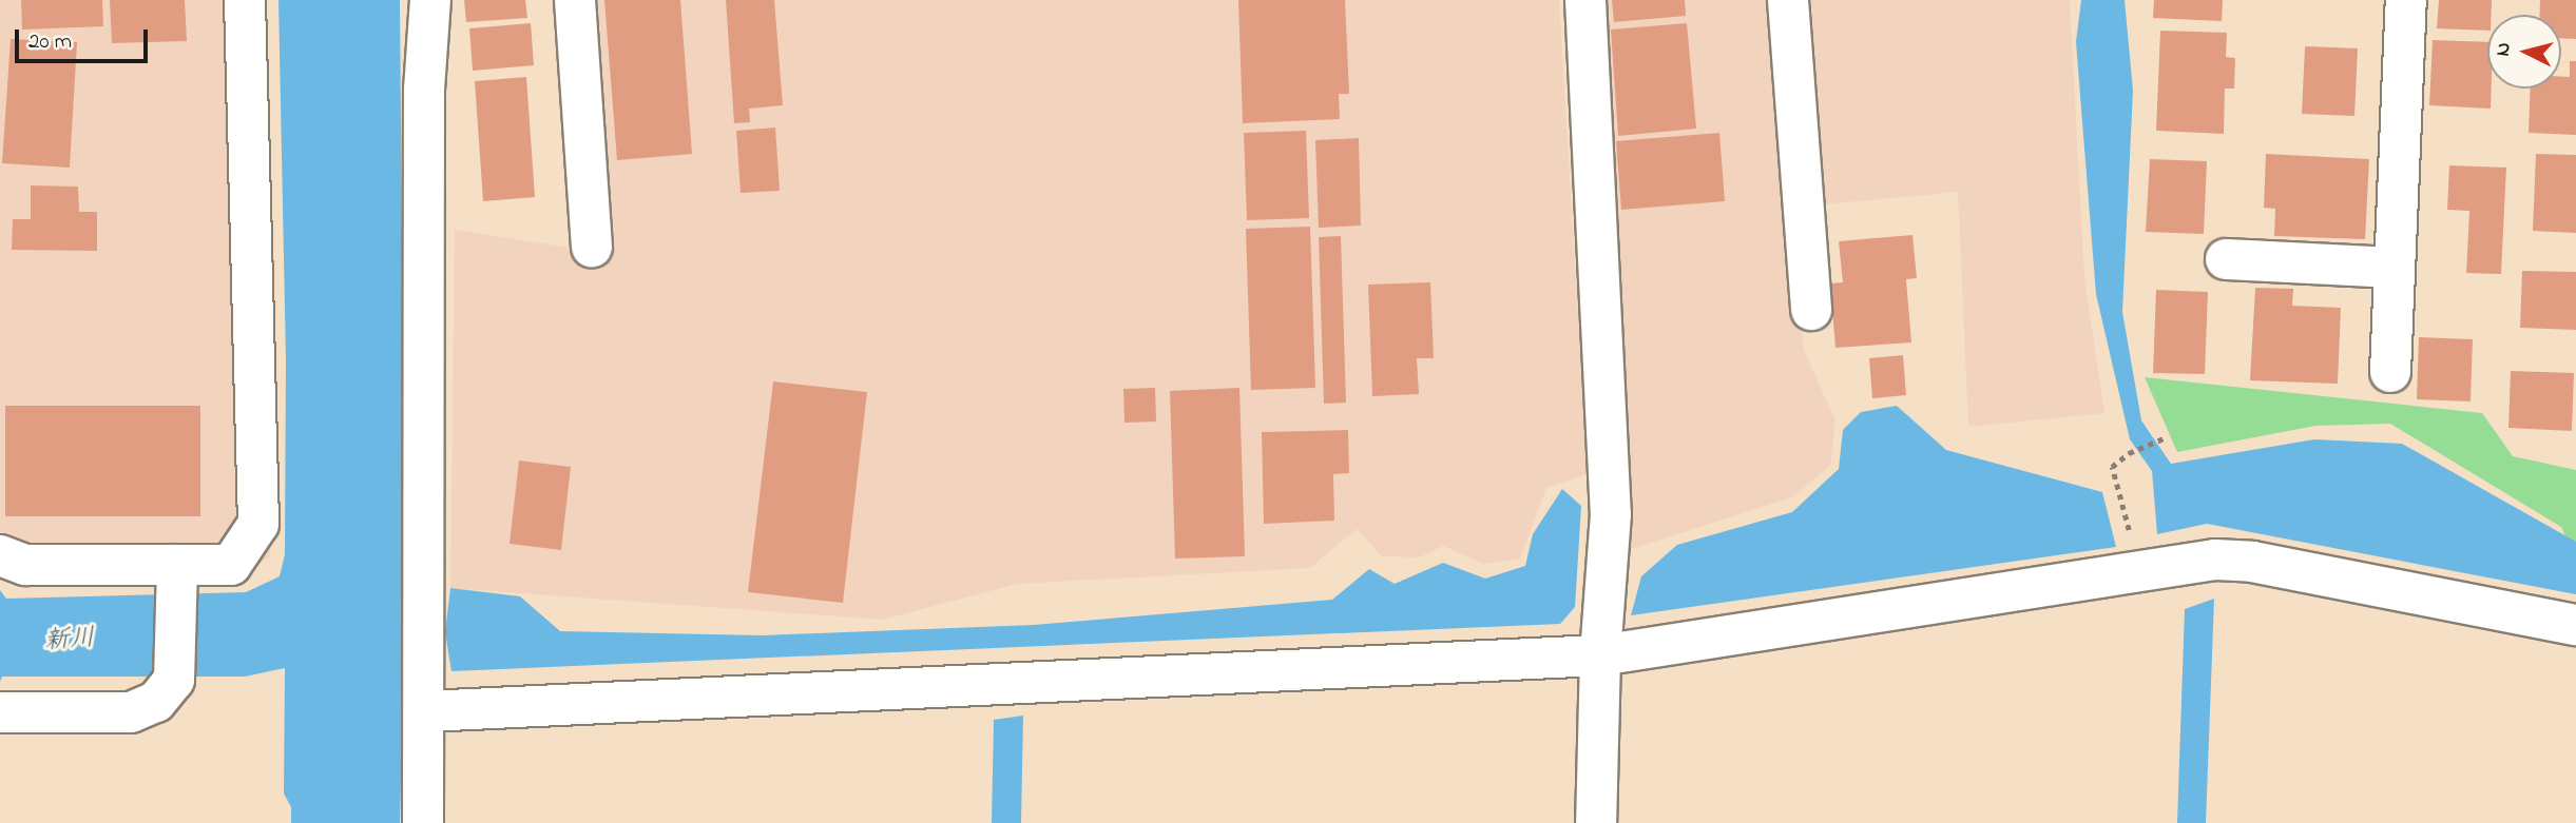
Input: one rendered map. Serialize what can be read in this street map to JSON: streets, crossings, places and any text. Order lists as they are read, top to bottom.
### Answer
{
  "water": ["新川"],
  "scale_bar": "20 m",
  "north": "left"
}
